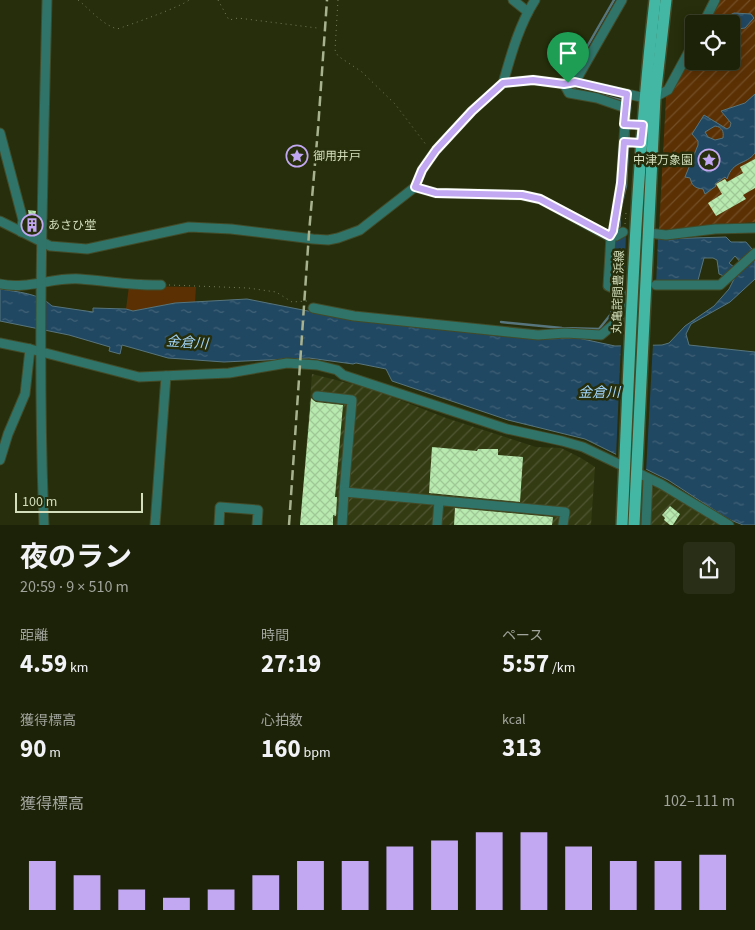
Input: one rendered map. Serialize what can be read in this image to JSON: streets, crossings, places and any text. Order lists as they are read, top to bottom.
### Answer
{
  "streets": {
    "main road": ["丸亀詫間豊浜線"]
  },
  "water": ["金倉川"],
  "places": {
    "place": ["御用井戸", "中津万象園"],
    "building": ["あさひ堂"]
  },
  "scale_bar": "100 m",
  "page": {
    "scale": "100 m",
    "heading": ["夜のラン", "20:59 · 9 × 510 m"],
    "stats": [
      ["距離", "4.59 km"],
      ["時間", "27:19"],
      ["ペース", "5:57 /km"],
      ["獲得標高", "90 m"],
      ["心拍数", "160 bpm"],
      ["kcal", "313"]
    ],
    "chart": ["獲得標高", "102–111 m"]
  }
}
